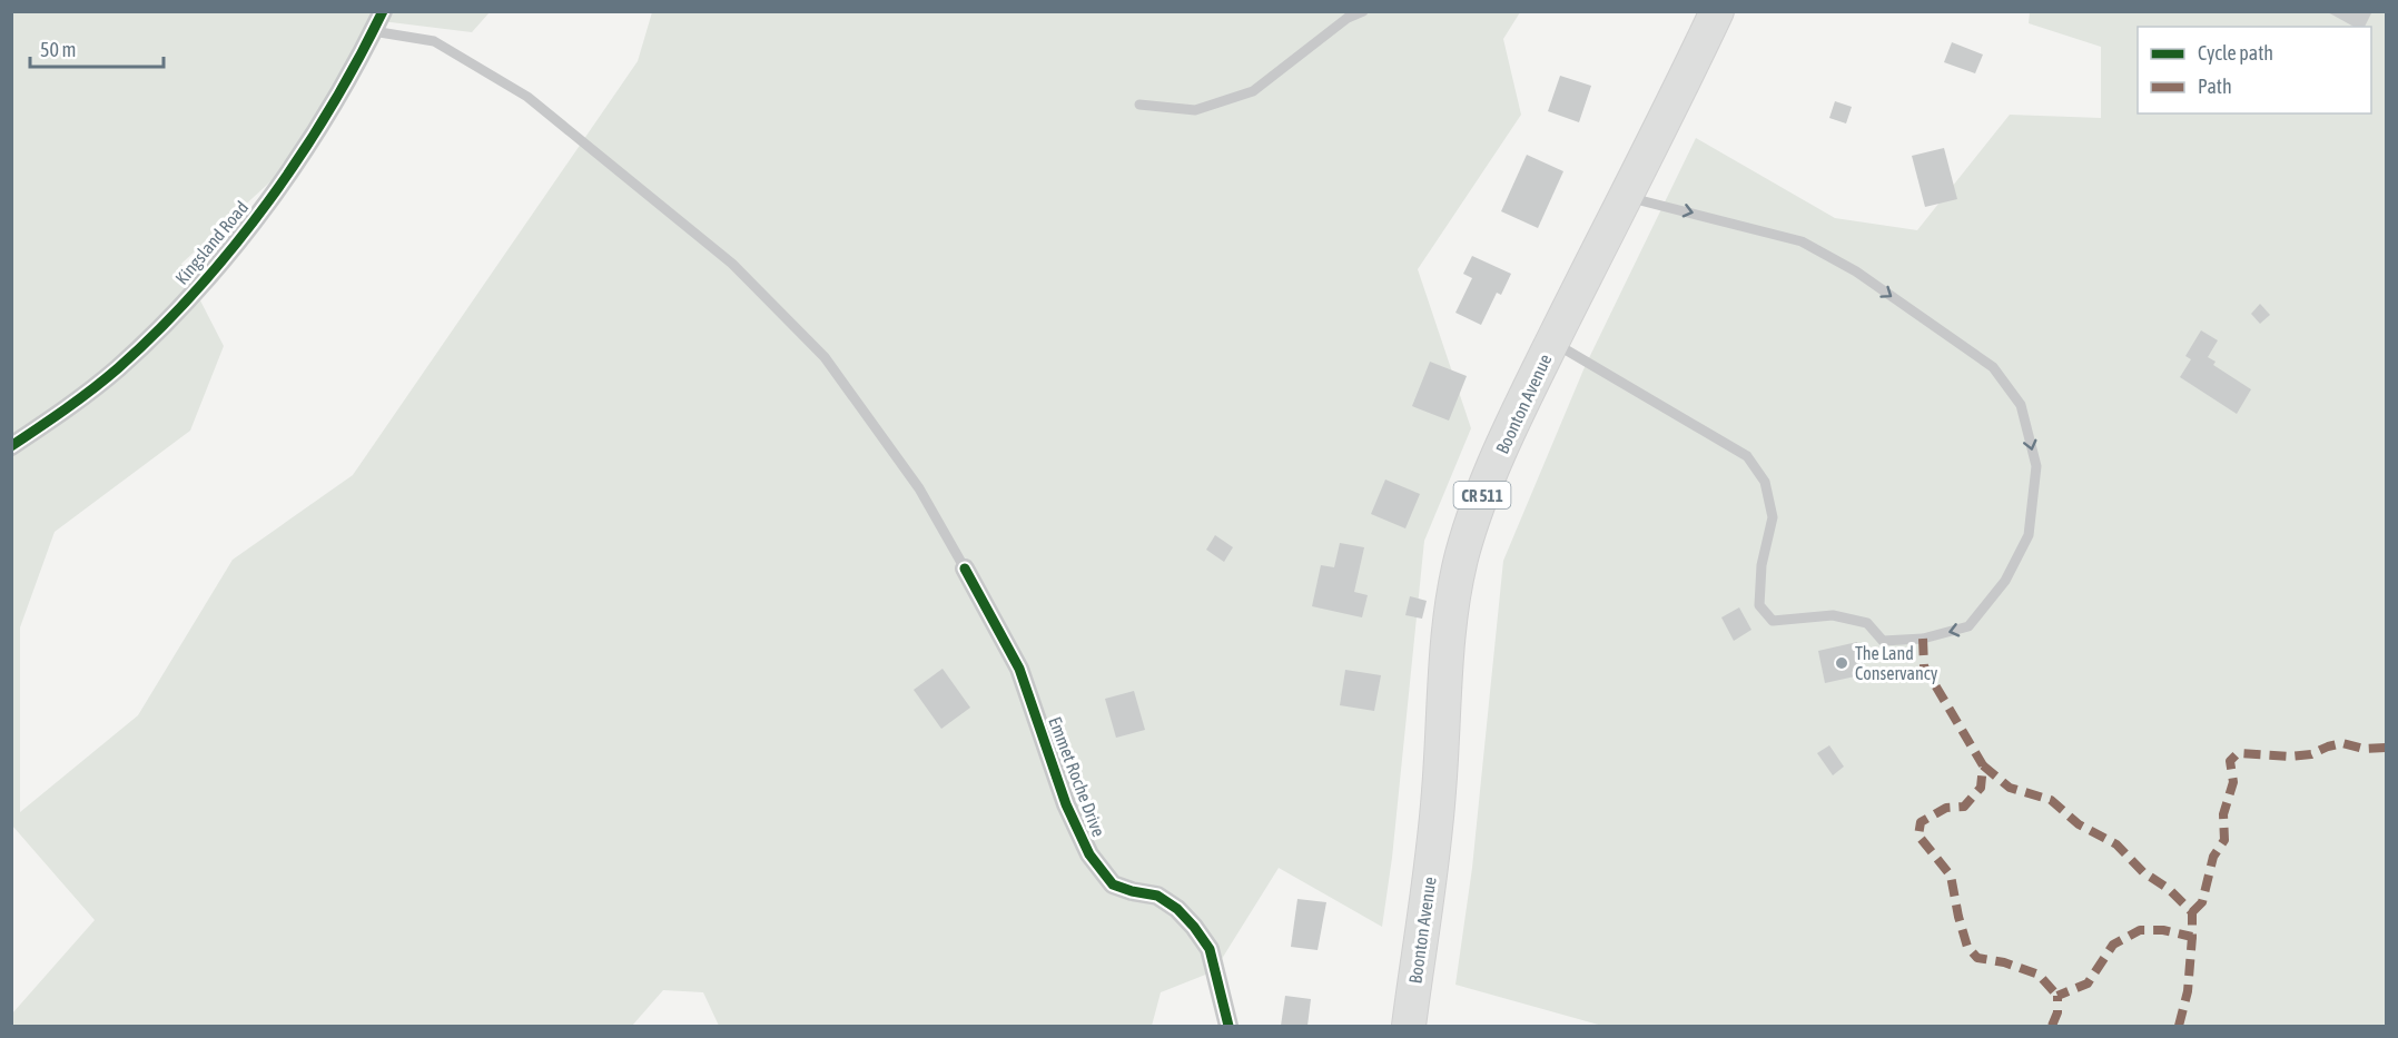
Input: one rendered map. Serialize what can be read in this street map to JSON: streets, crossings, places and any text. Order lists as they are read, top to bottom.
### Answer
{
  "streets": {
    "main road": ["Boonton Avenue", "CR 511"],
    "street": ["Kingsland Road", "Emmet Roche Drive"]
  },
  "places": ["The Land Conservancy"],
  "legend": ["Cycle path", "Path"],
  "scale_bar": "50 m"
}
